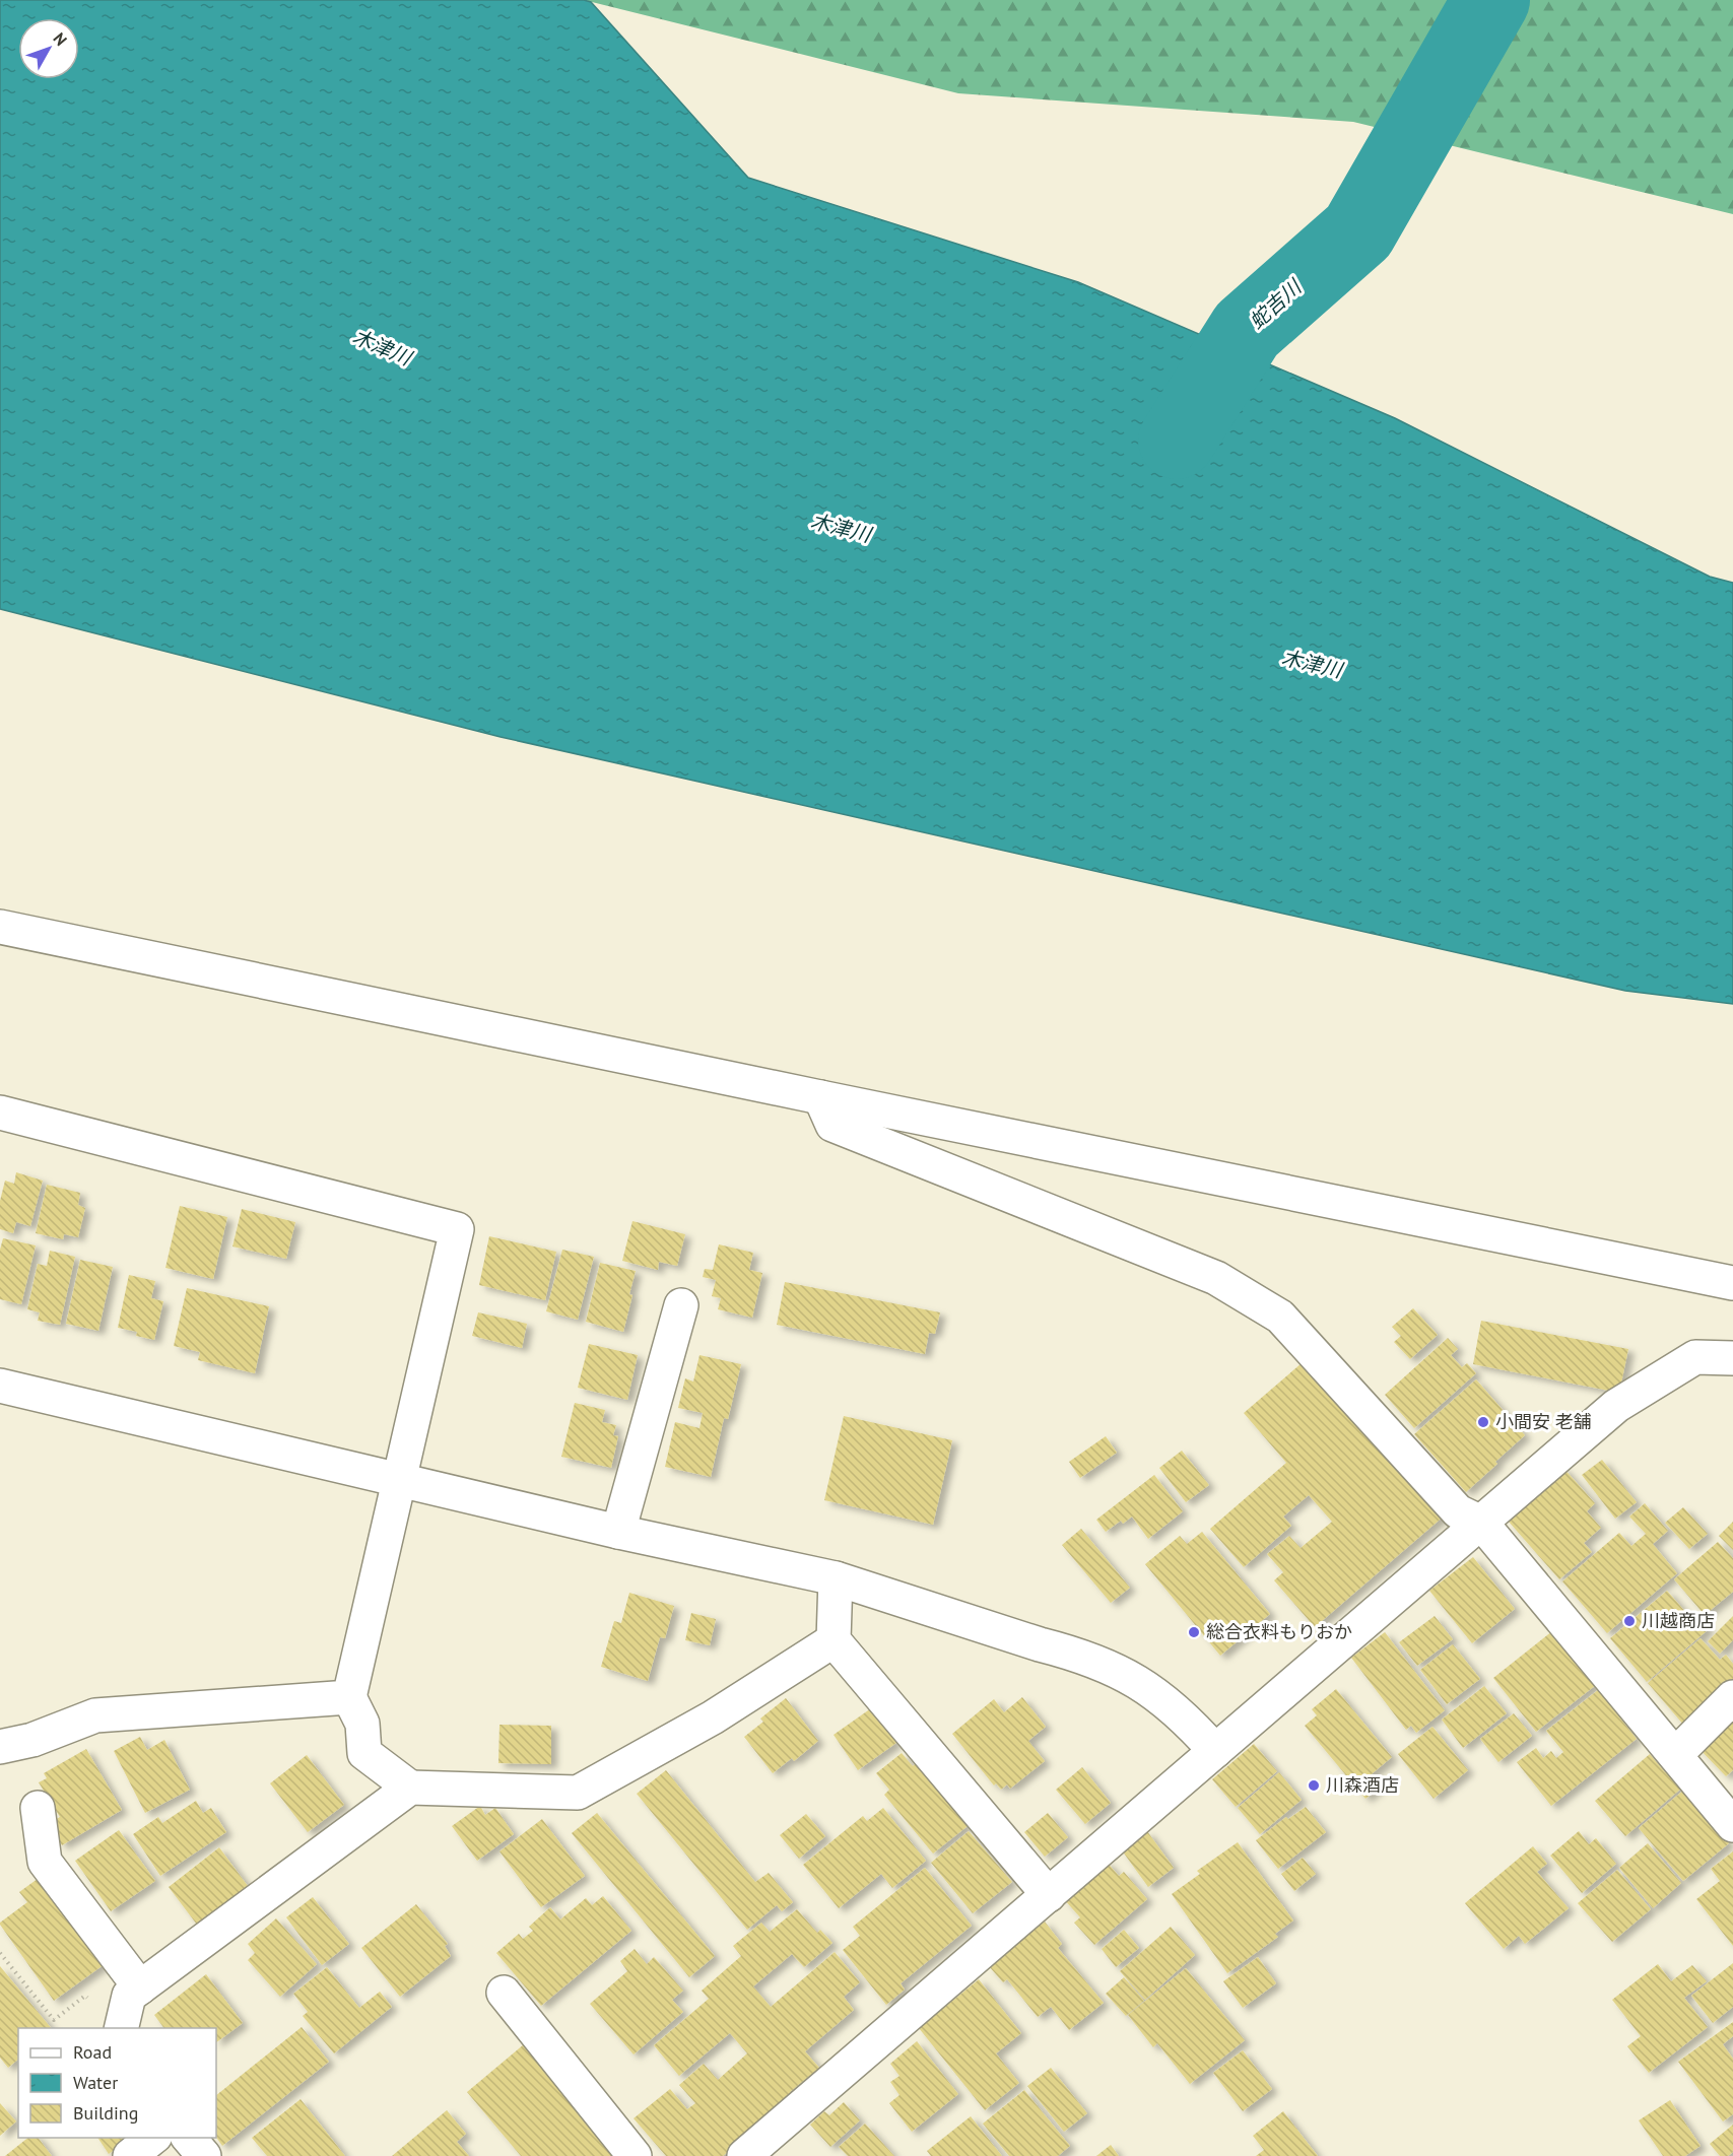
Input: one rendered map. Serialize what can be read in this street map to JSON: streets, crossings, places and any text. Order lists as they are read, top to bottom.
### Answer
{
  "water": ["蛇吉川", "木津川"],
  "places": [
    "小間安 老舗",
    "川越商店",
    "総合衣料もりおか",
    "川森酒店"
  ],
  "legend": ["Road", "Water", "Building"],
  "north": "top right"
}
